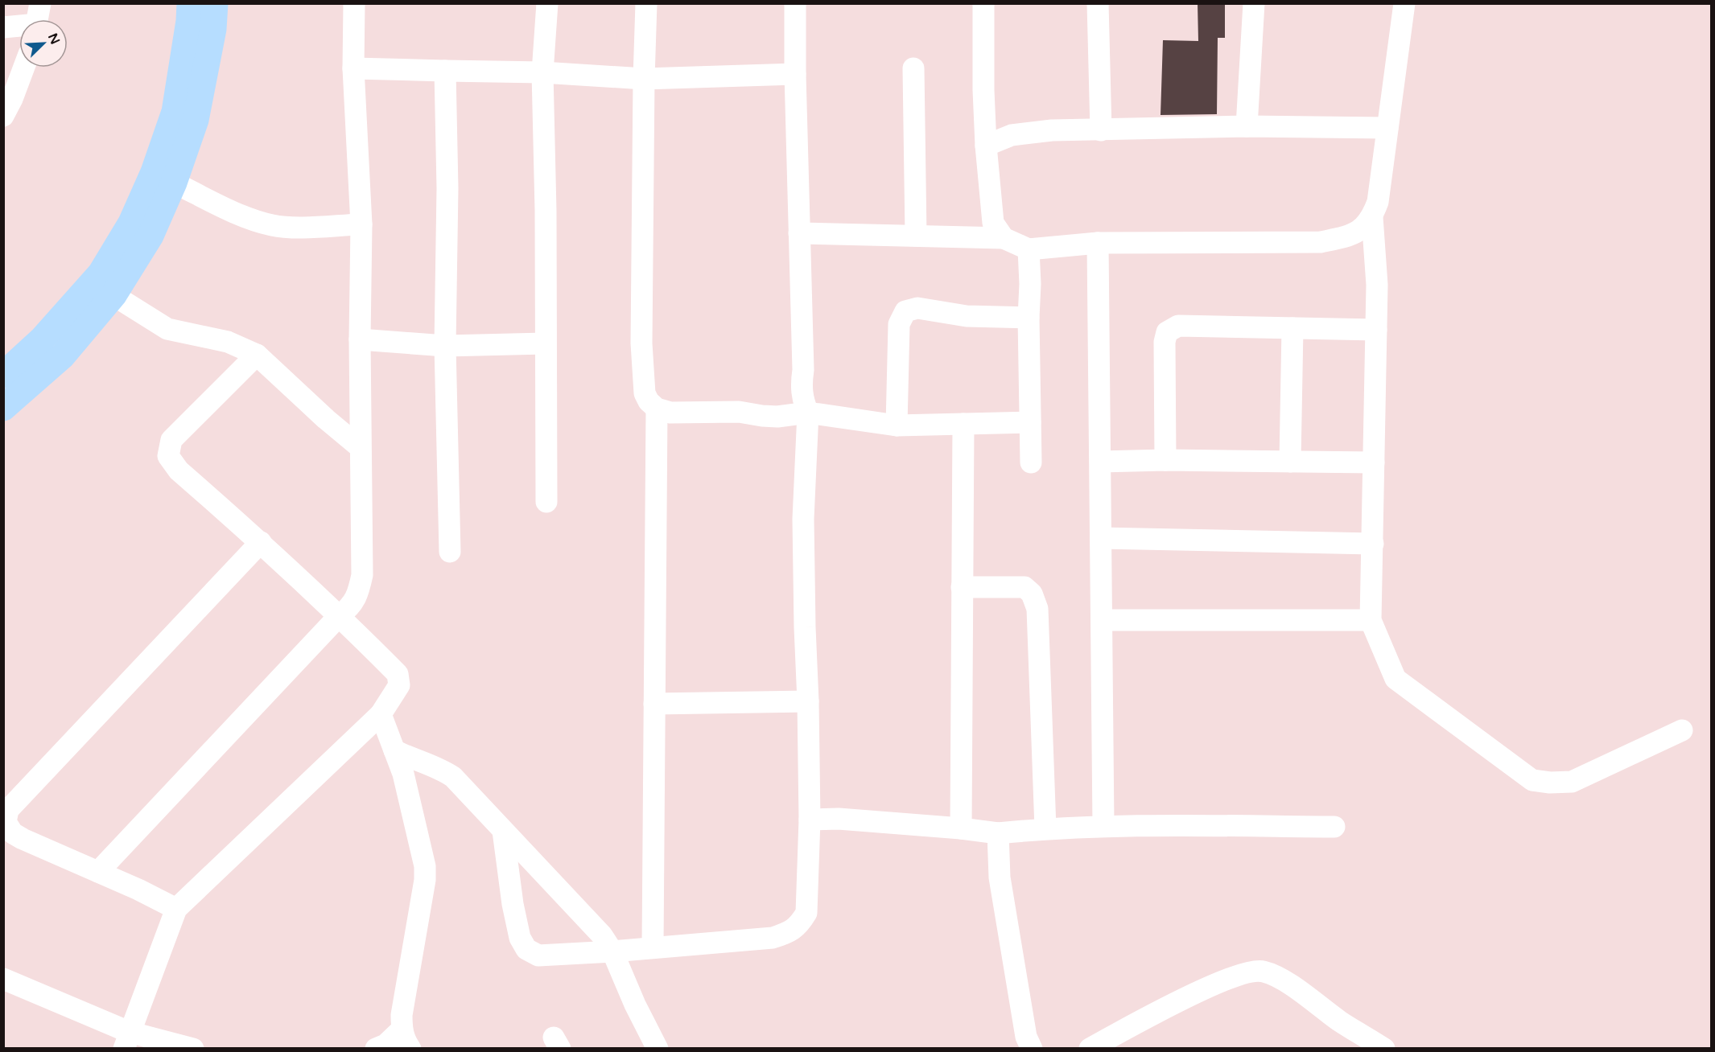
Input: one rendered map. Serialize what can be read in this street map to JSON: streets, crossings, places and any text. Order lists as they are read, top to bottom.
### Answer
{
  "north": "top right"
}
